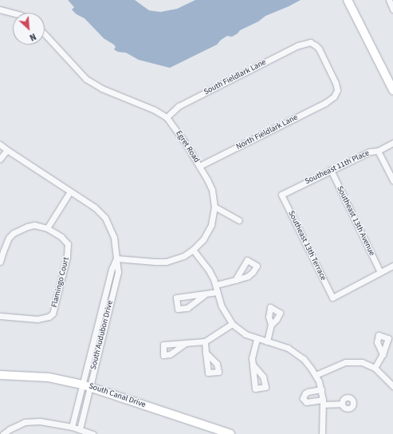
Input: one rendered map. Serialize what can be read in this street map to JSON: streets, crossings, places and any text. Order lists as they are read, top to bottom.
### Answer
{
  "streets": {
    "street": [
      "South Fieldlark Lane",
      "North Fieldlark Lane",
      "Egret Road",
      "Southeast 11th Place",
      "Southeast 13th Avenue",
      "Southeast 13th Terrace",
      "Flamingo Court",
      "South Audubon Drive",
      "South Canal Drive"
    ]
  },
  "crossings": [
    ["South Fieldlark Lane", "North Fieldlark Lane"],
    ["South Fieldlark Lane", "Egret Road"],
    ["North Fieldlark Lane", "Egret Road"],
    ["Egret Road", "South Audubon Drive"],
    ["Southeast 11th Place", "Southeast 13th Avenue"],
    ["Southeast 11th Place", "Southeast 13th Terrace"],
    ["Southeast 13th Avenue", "Southeast 13th Terrace"],
    ["South Audubon Drive", "South Canal Drive"]
  ],
  "north": "bottom right"
}
